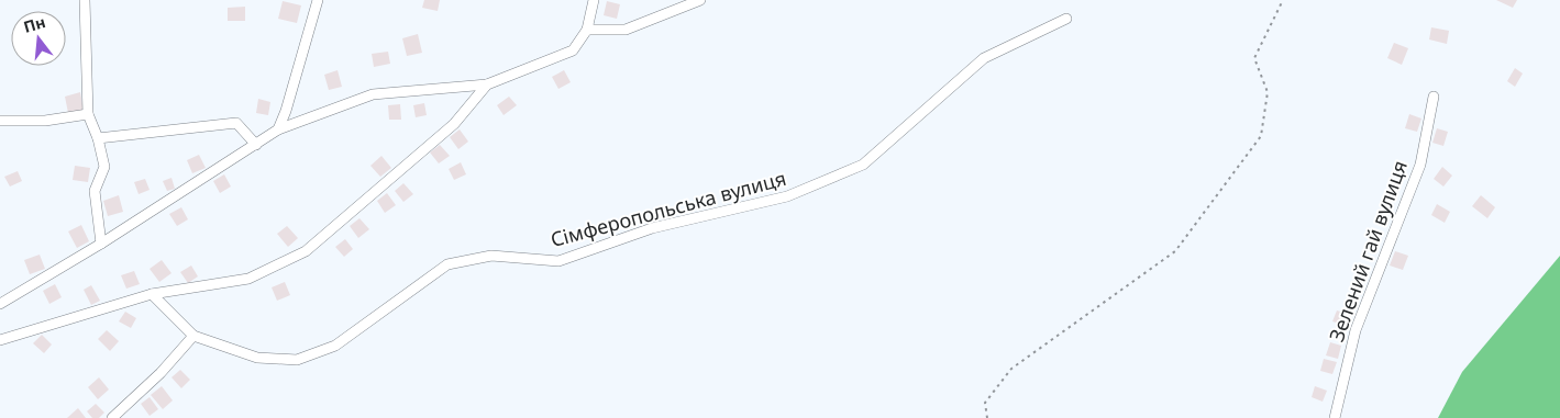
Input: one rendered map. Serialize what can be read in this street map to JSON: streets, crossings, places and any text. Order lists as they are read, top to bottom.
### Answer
{
  "streets": {
    "street": ["Сімферопольська вулиця", "Зелений гай вулиця"]
  },
  "north": "top"
}
